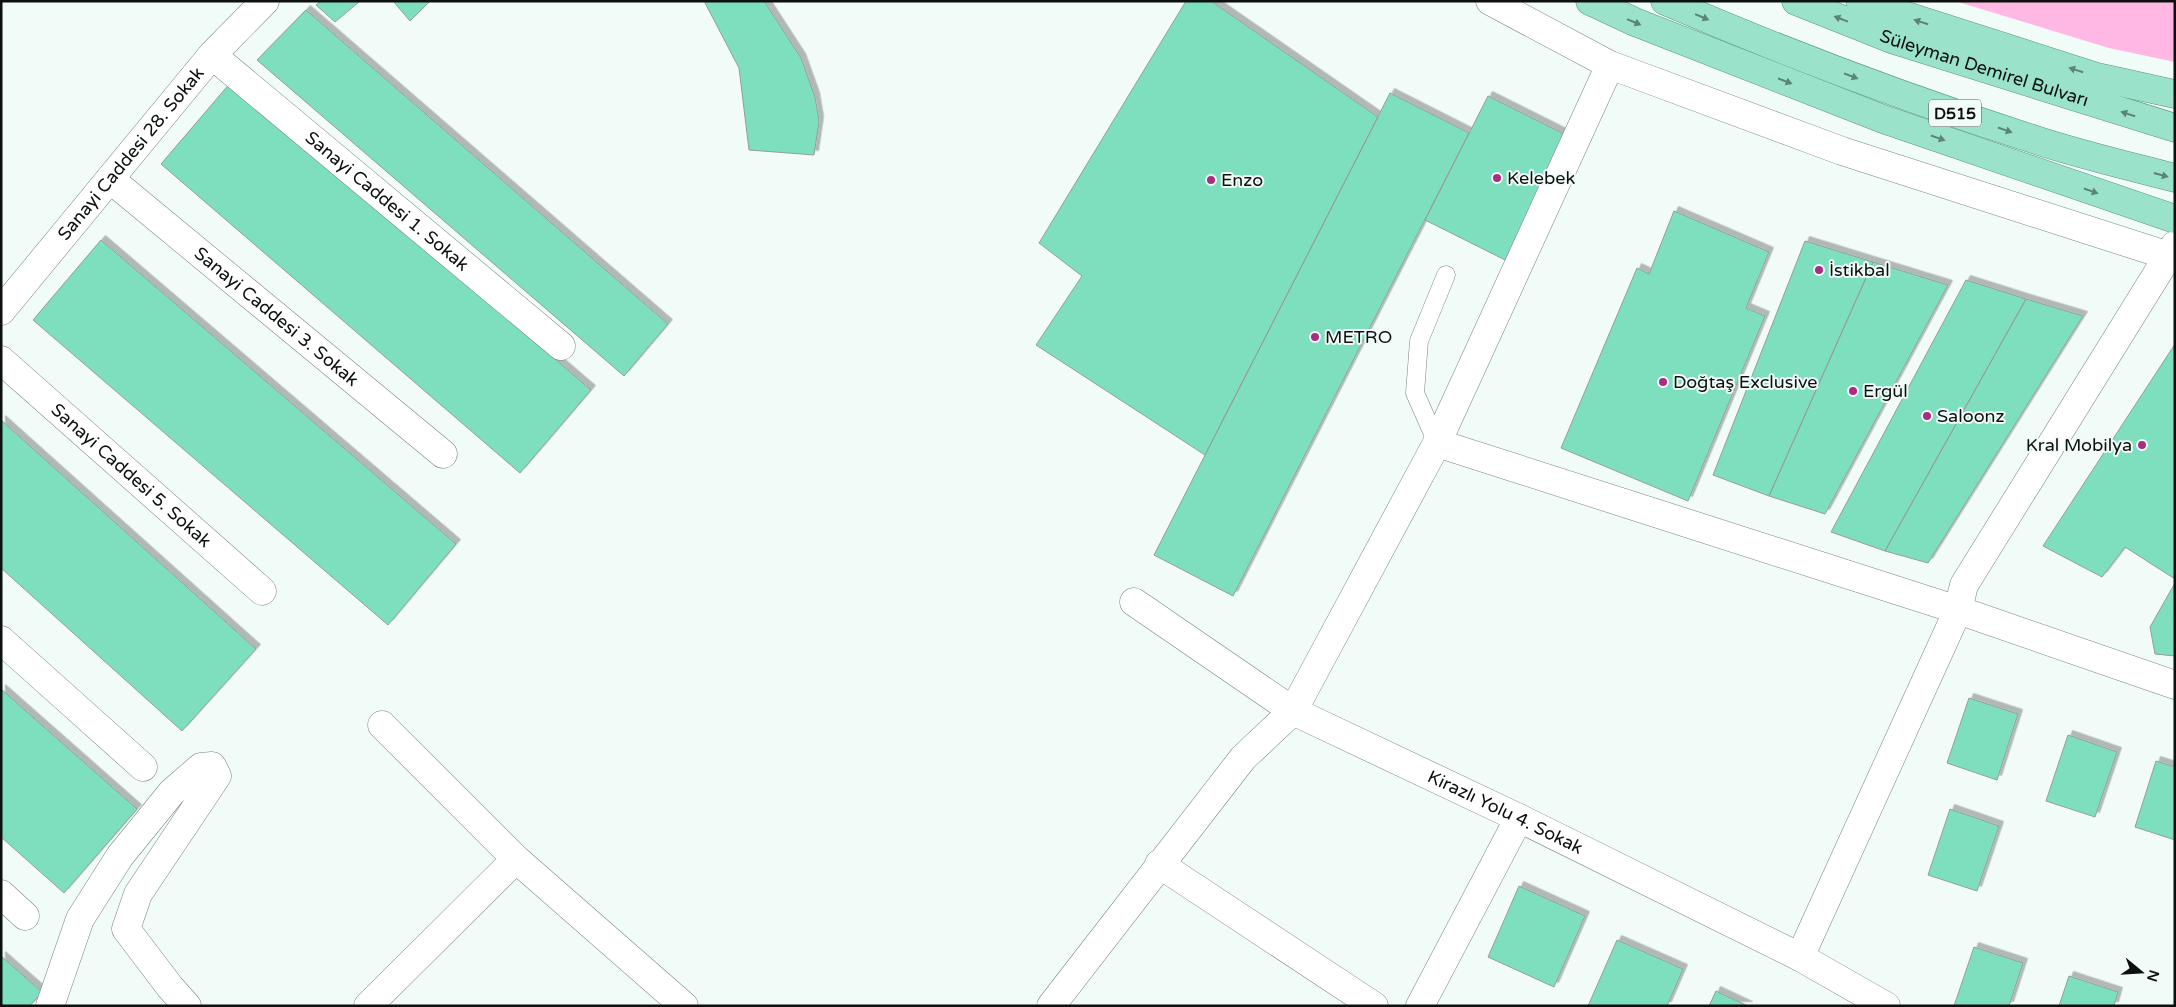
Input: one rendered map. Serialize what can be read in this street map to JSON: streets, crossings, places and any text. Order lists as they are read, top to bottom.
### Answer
{
  "streets": {
    "highway": ["Süleyman Demirel Bulvarı", "D515"],
    "street": [
      "Sanayi Caddesi 28. Sokak",
      "Sanayi Caddesi 1. Sokak",
      "Sanayi Caddesi 3. Sokak",
      "Sanayi Caddesi 5. Sokak",
      "Kirazlı Yolu 4. Sokak"
    ]
  },
  "crossings": [
    ["Sanayi Caddesi 28. Sokak", "Sanayi Caddesi 1. Sokak"],
    ["Sanayi Caddesi 28. Sokak", "Sanayi Caddesi 3. Sokak"]
  ],
  "places": [
    "Kelebek",
    "Enzo",
    "İstikbal",
    "METRO",
    "Doğtaş Exclusive",
    "Ergül",
    "Saloonz",
    "Kral Mobilya"
  ],
  "north": "right"
}
